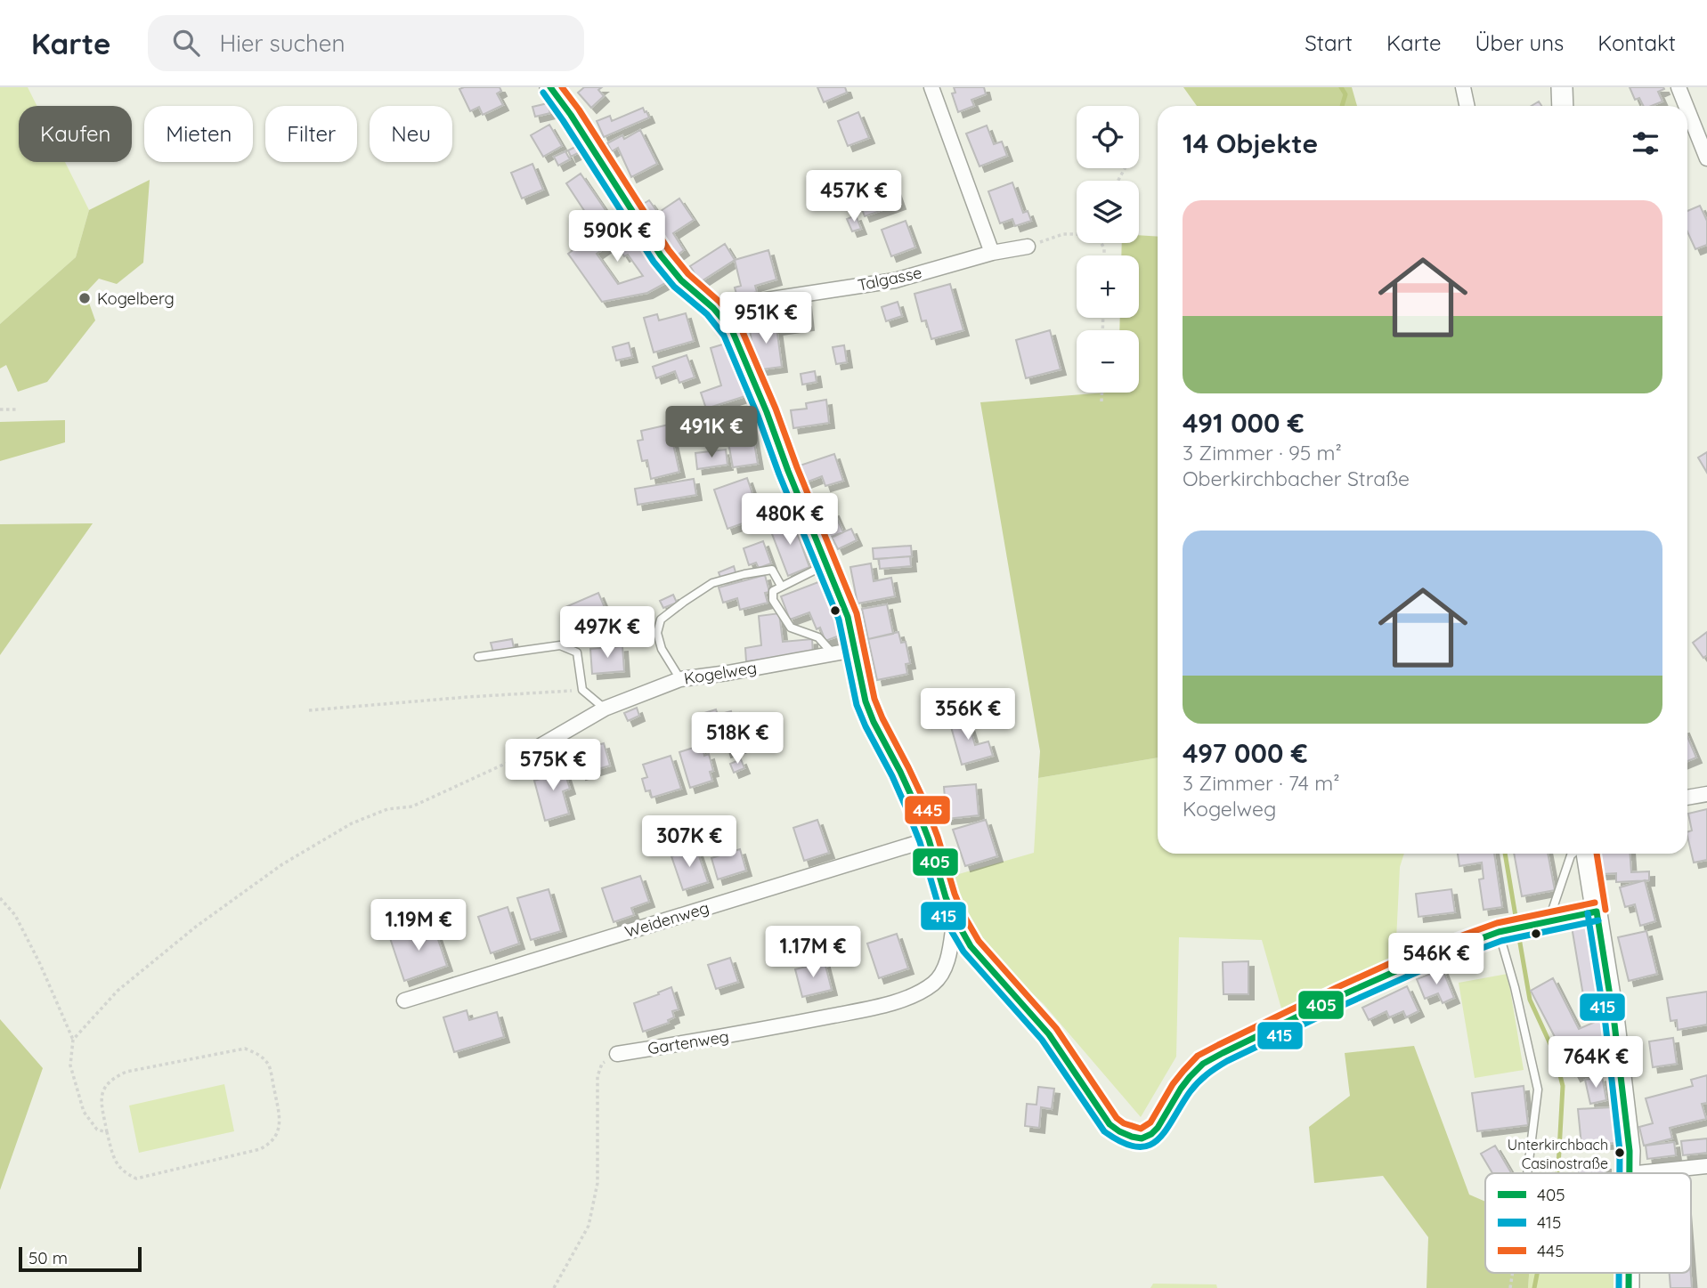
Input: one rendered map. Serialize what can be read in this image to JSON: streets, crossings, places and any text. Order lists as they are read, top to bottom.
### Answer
{
  "streets": {
    "street": [
      "Talgasse",
      "Kogelweg",
      "Weidenweg",
      "Gartenweg"
    ]
  },
  "places": ["Kogelberg", "Unterkirchbach Casinostraße"],
  "lines": ["transit line 405", "transit line 445", "transit line 415"],
  "legend": ["405", "415", "445"],
  "scale_bar": "50 m",
  "page": {
    "header": "Karte",
    "search": "Hier suchen",
    "nav": [
      "Start",
      "Karte",
      "Über uns",
      "Kontakt"
    ],
    "map_buttons": ["+", "−"],
    "chip": [
      "Kaufen",
      "Mieten",
      "Filter",
      "Neu"
    ],
    "heading": "14 Objekte",
    "price": [
      "457K €",
      "590K €",
      "951K €",
      "491K €",
      "480K €",
      "497K €",
      "356K €",
      "518K €",
      "575K €",
      "307K €",
      "1.19M €",
      "1.17M €",
      "546K €",
      "764K €"
    ],
    "list": [
      {
        "name": "491 000 €",
        "note": "3 Zimmer · 95 m² · Oberkirchbacher Straße"
      },
      {
        "name": "497 000 €",
        "note": "3 Zimmer · 74 m² · Kogelweg"
      }
    ],
    "scale": "50 m"
  }
}
